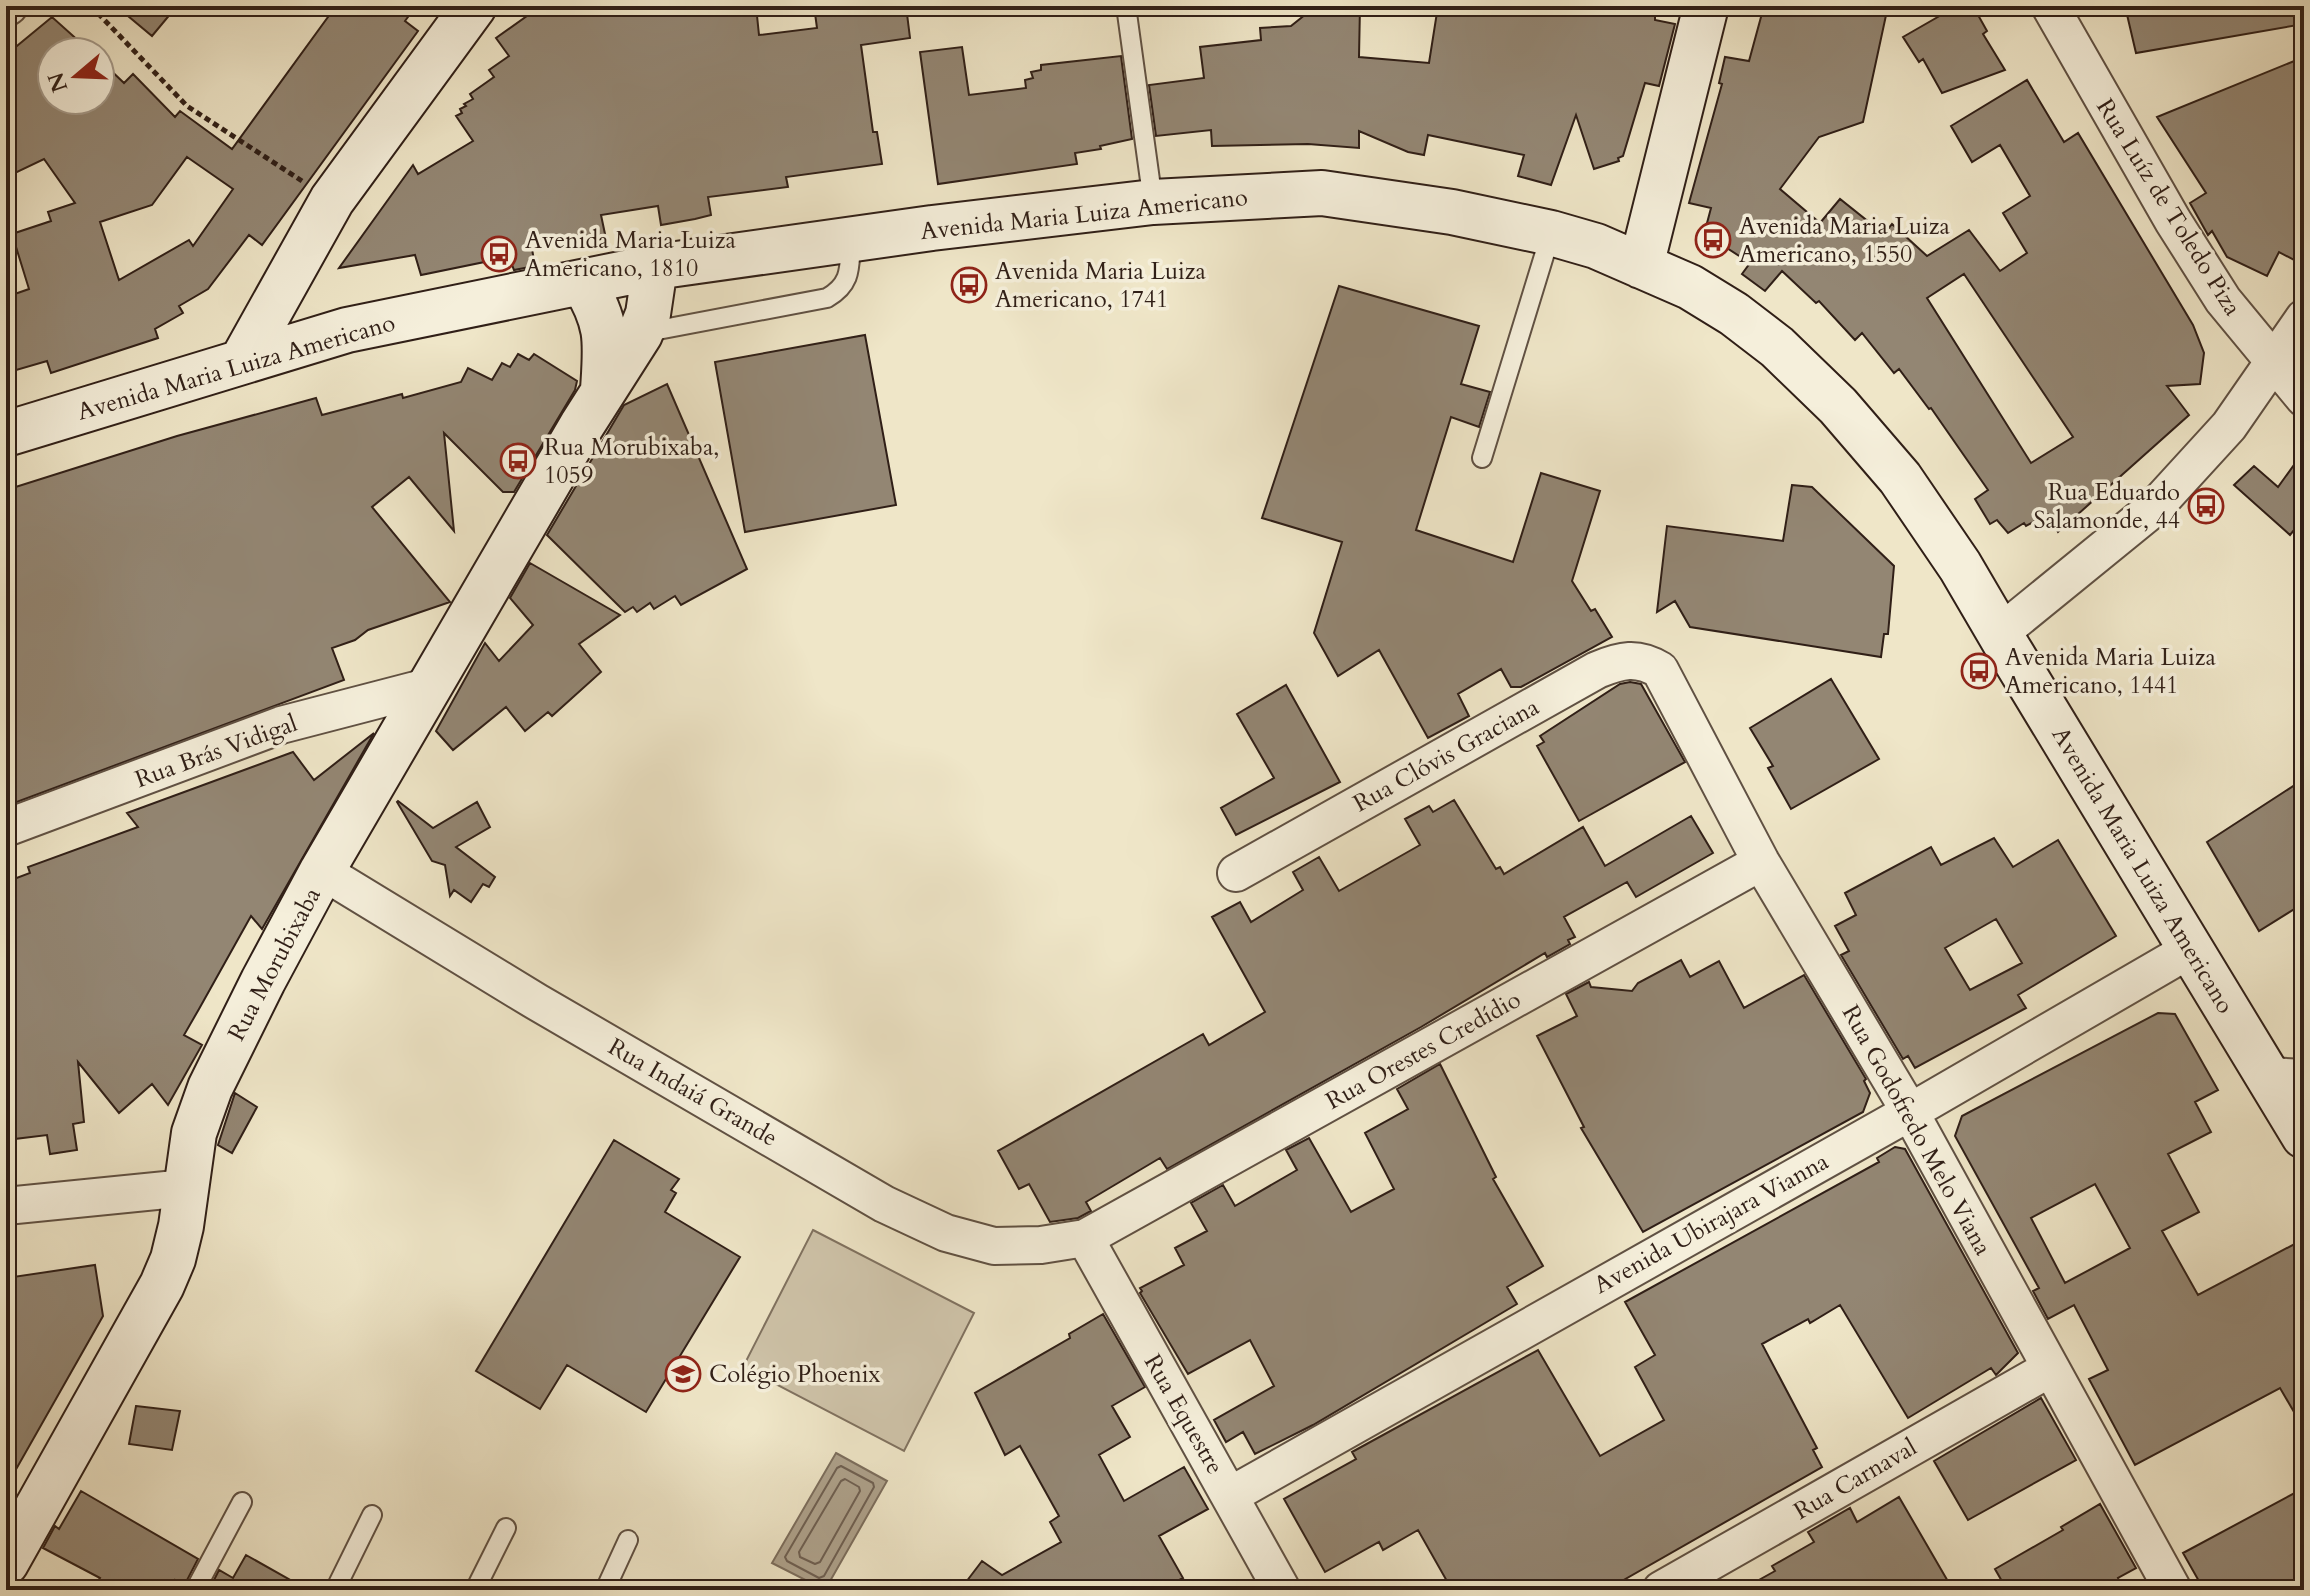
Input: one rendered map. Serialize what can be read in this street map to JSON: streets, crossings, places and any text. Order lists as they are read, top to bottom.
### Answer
{
  "streets": {
    "main road": ["Avenida Maria Luiza Americano", "Rua Morubixaba"],
    "street": [
      "Rua Luíz de Toledo Piza",
      "Rua Brás Vidigal",
      "Rua Clóvis Graciana",
      "Rua Orestes Credídio",
      "Rua Indaiá Grande",
      "Rua Godofredo Melo Viana",
      "Avenida Ubirajara Vianna",
      "Rua Equestre",
      "Rua Carnaval"
    ]
  },
  "crossings": [
    ["Avenida Maria Luiza Americano", "Rua Morubixaba"],
    ["Avenida Maria Luiza Americano", "Avenida Ubirajara Vianna"],
    ["Rua Brás Vidigal", "Rua Morubixaba"],
    ["Rua Clóvis Graciana", "Rua Godofredo Melo Viana"],
    ["Rua Morubixaba", "Rua Indaiá Grande"],
    ["Rua Orestes Credídio", "Rua Indaiá Grande"],
    ["Rua Orestes Credídio", "Rua Godofredo Melo Viana"],
    ["Rua Orestes Credídio", "Rua Equestre"],
    ["Rua Indaiá Grande", "Rua Equestre"],
    ["Rua Godofredo Melo Viana", "Avenida Ubirajara Vianna"],
    ["Rua Godofredo Melo Viana", "Rua Carnaval"],
    ["Avenida Ubirajara Vianna", "Rua Equestre"]
  ],
  "places": {
    "bus stop": [
      "Avenida Maria Luiza Americano, 1550",
      "Avenida Maria Luiza Americano, 1810",
      "Avenida Maria Luiza Americano, 1741",
      "Rua Morubixaba, 1059",
      "Rua Eduardo Salamonde, 44",
      "Avenida Maria Luiza Americano, 1441"
    ],
    "school or university": ["Colégio Phoenix"]
  },
  "north": "left"
}
